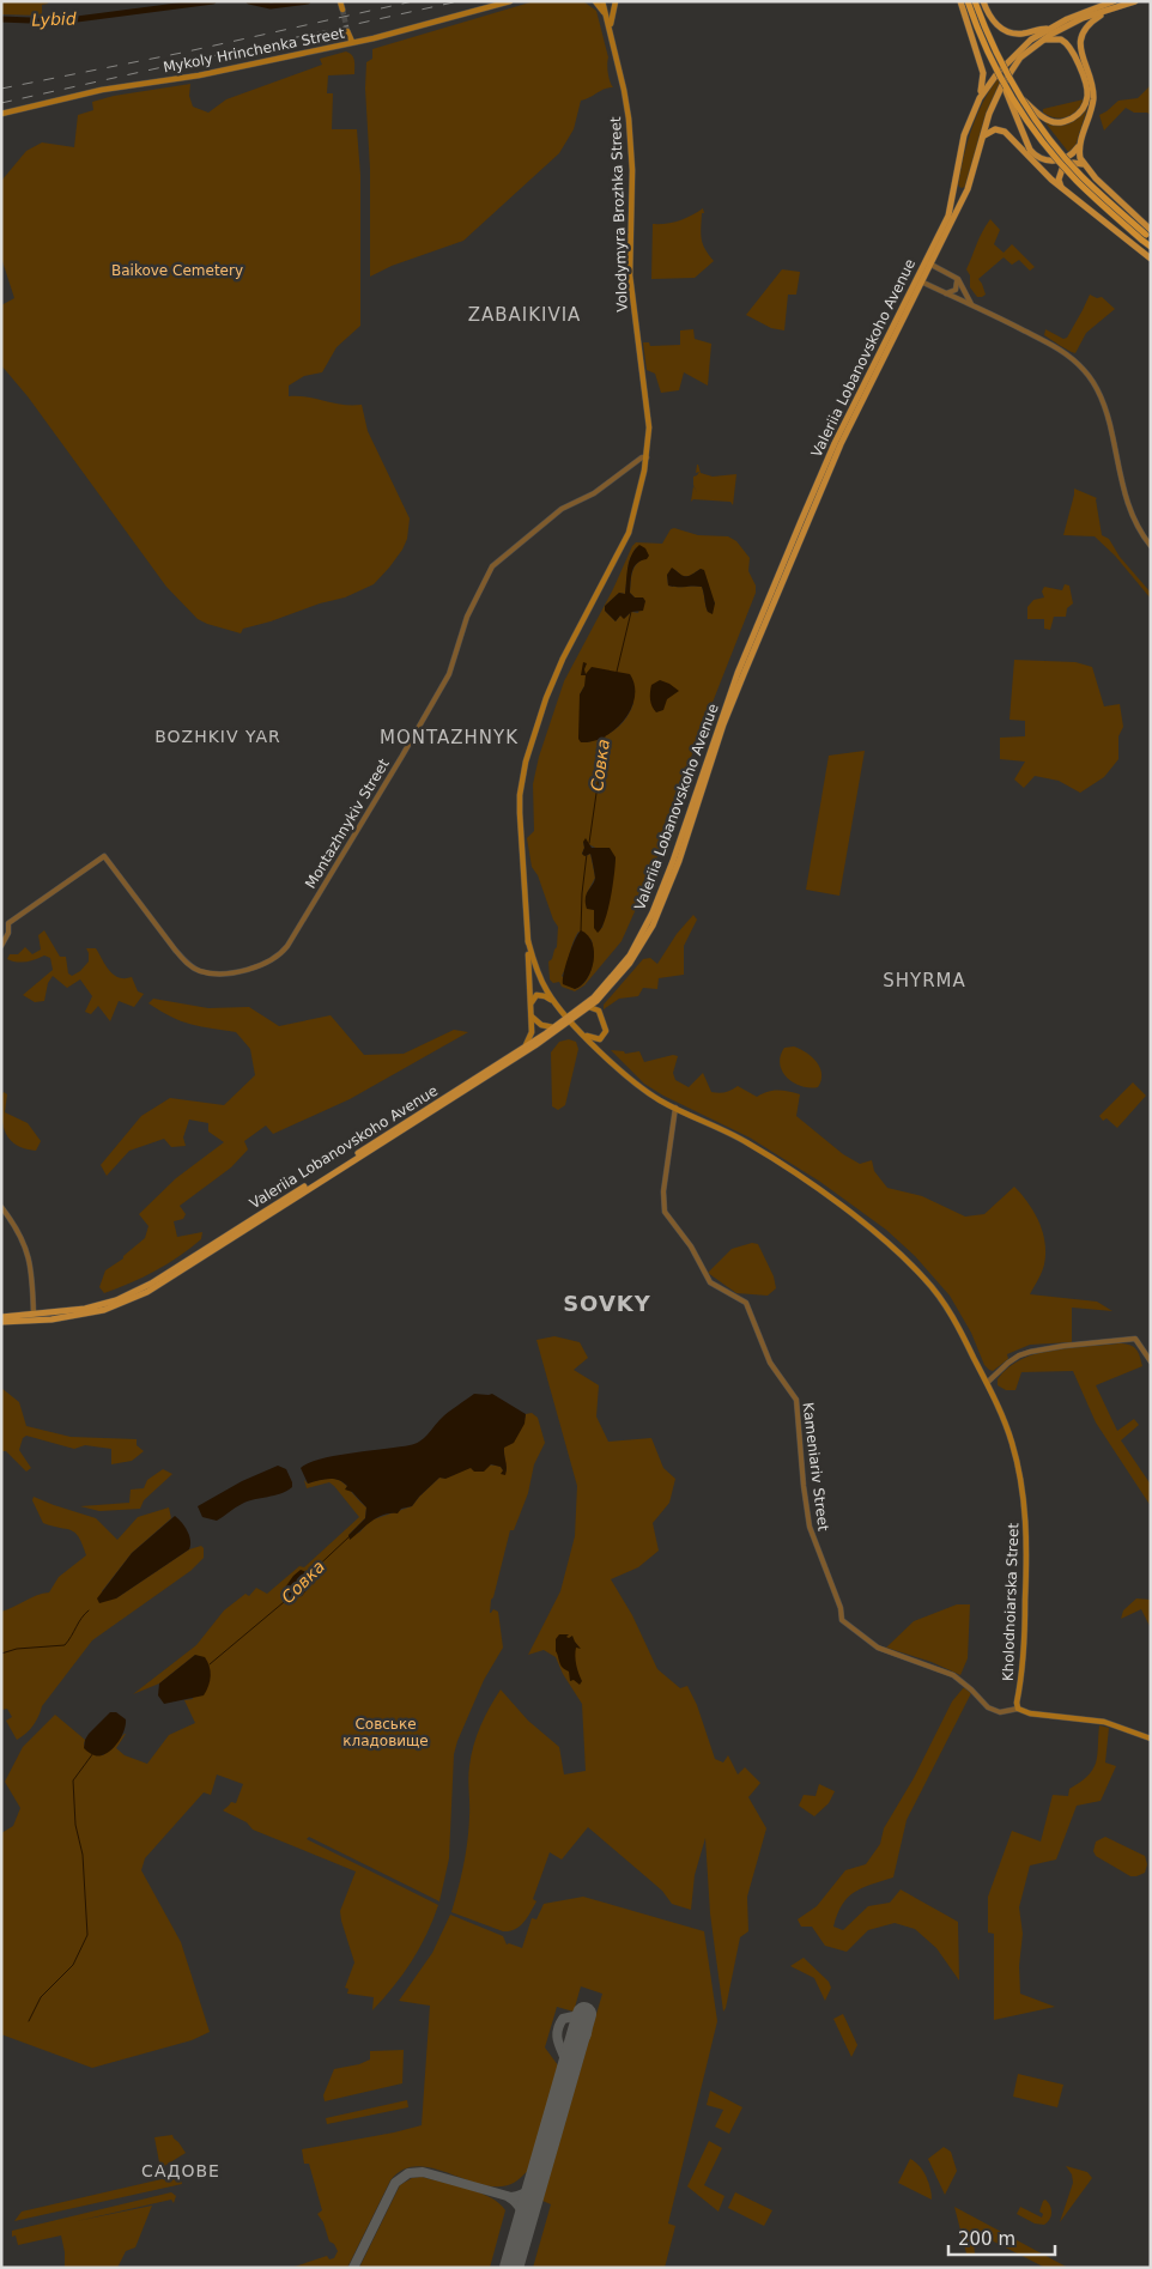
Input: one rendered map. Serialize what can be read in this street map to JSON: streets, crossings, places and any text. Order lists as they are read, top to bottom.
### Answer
{
  "streets": {
    "main road": [
      "Mykoly Hrinchenka Street",
      "Volodymyra Brozhka Street",
      "Valeriia Lobanovskoho Avenue",
      "Kholodnoiarska Street"
    ],
    "street": ["Montazhnykiv Street", "Kameniariv Street"]
  },
  "crossings": [
    ["Volodymyra Brozhka Street", "Valeriia Lobanovskoho Avenue"],
    ["Volodymyra Brozhka Street", "Montazhnykiv Street"],
    ["Volodymyra Brozhka Street", "Kholodnoiarska Street"],
    ["Valeriia Lobanovskoho Avenue", "Kholodnoiarska Street"],
    ["Kameniariv Street", "Kholodnoiarska Street"]
  ],
  "districts": [
    "ZABAIKIVIA",
    "BOZHKIV YAR",
    "MONTAZHNYK",
    "SHYRMA",
    "SOVKY",
    "САДОВЕ"
  ],
  "water": ["Lybid", "Совка"],
  "parks": ["Baikove Cemetery", "Совське кладовище"],
  "scale_bar": "200 m"
}
